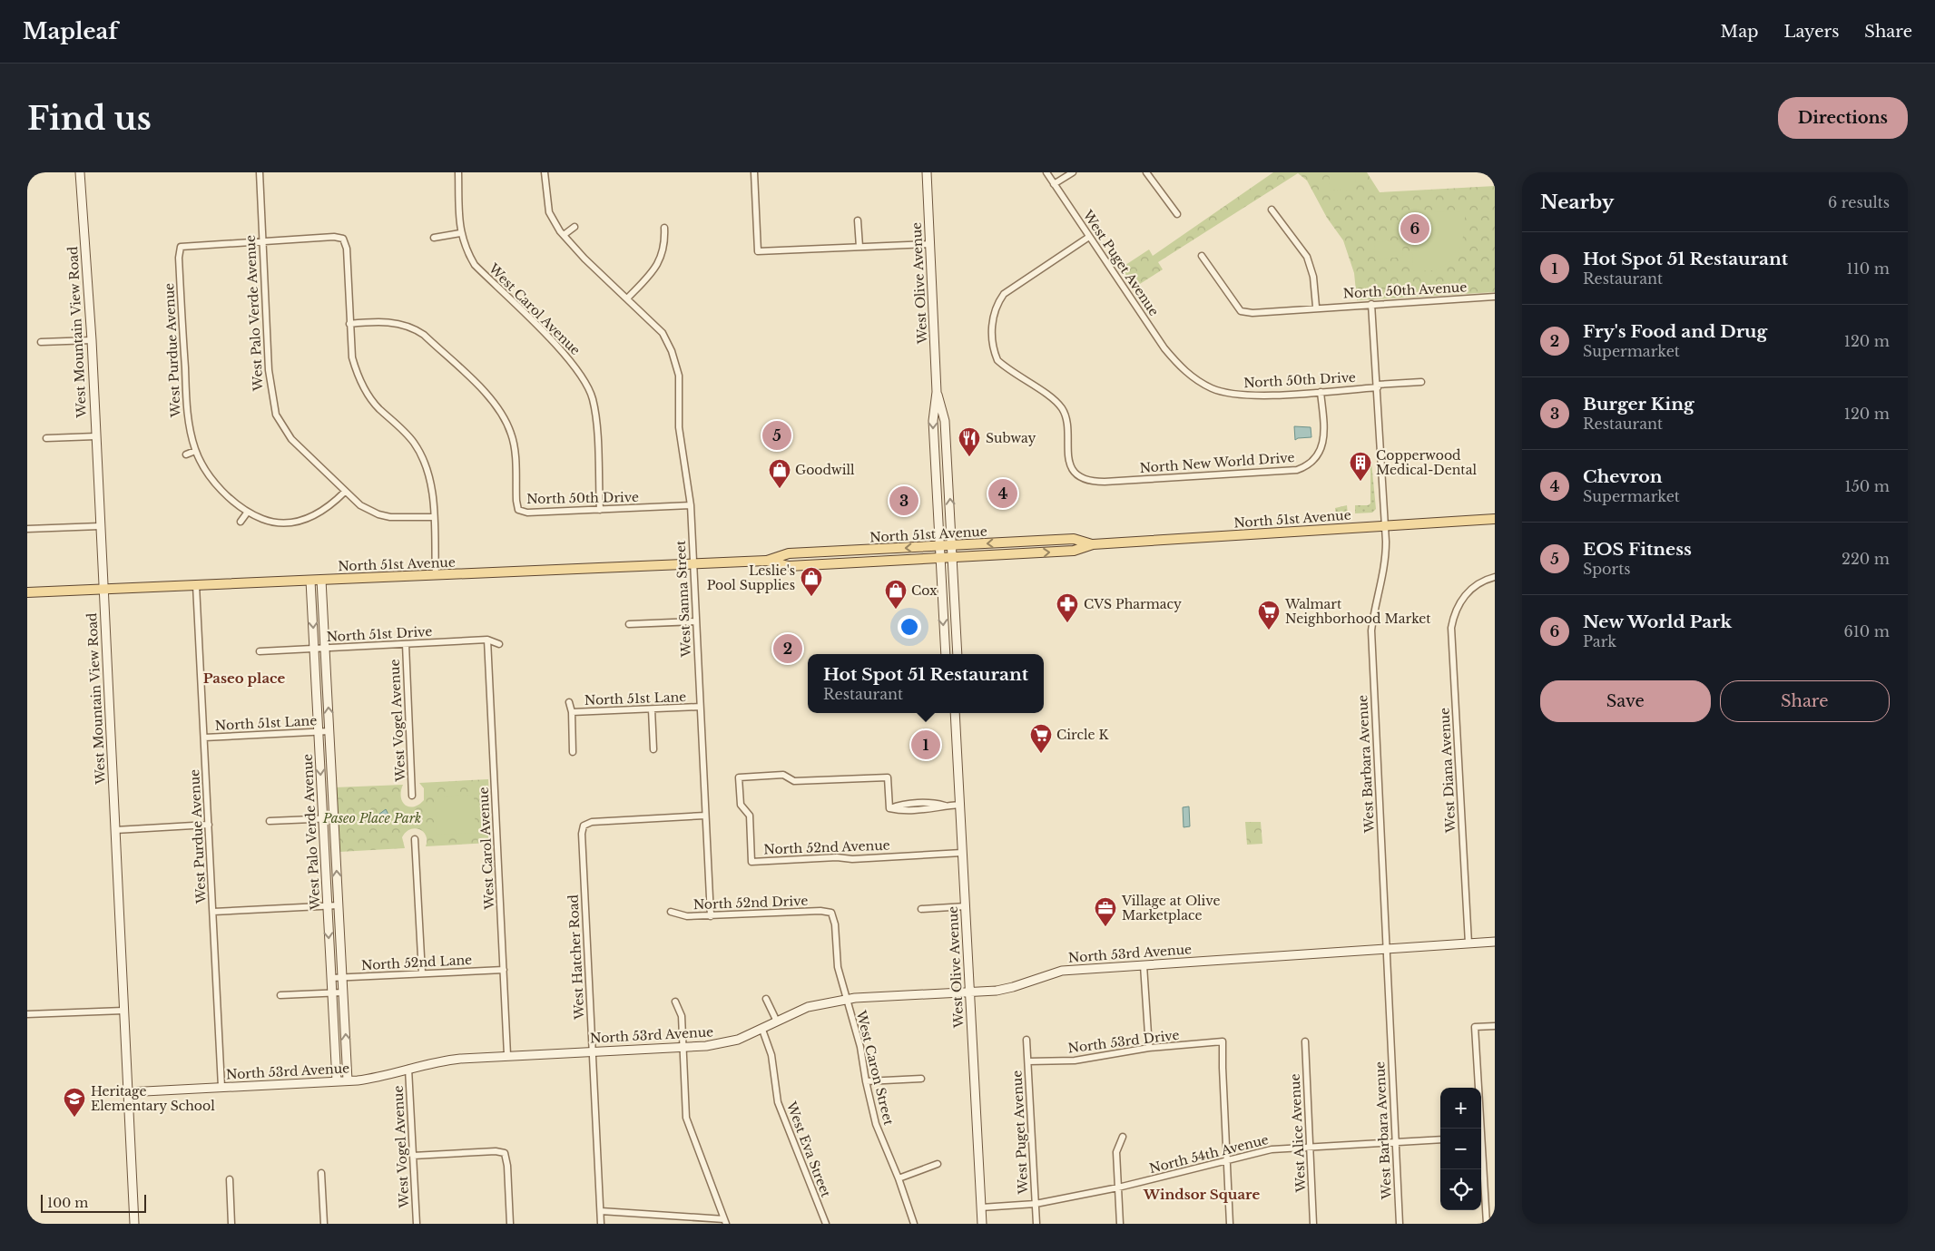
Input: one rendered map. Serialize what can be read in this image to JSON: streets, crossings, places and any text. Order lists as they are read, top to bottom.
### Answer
{
  "streets": {
    "main road": ["North 51st Avenue"],
    "street": [
      "West Puget Avenue",
      "West Olive Avenue",
      "North 50th Avenue",
      "West Carol Avenue",
      "West Palo Verde Avenue",
      "West Mountain View Road",
      "West Purdue Avenue",
      "North 50th Drive",
      "North New World Drive",
      "West Sanna Street",
      "North 51st Drive",
      "North 51st Lane",
      "West Vogel Avenue",
      "West Barbara Avenue",
      "West Diana Avenue",
      "North 52nd Avenue",
      "North 52nd Drive",
      "North 53rd Avenue",
      "West Hatcher Road",
      "North 52nd Lane",
      "North 53rd Drive",
      "West Caron Street",
      "West Alice Avenue",
      "West Eva Street",
      "North 54th Avenue"
    ]
  },
  "crossings": [
    ["West Puget Avenue", "North 50th Drive"],
    ["West Puget Avenue", "North New World Drive"],
    ["West Puget Avenue", "North 53rd Drive"],
    ["West Puget Avenue", "North 54th Avenue"],
    ["West Olive Avenue", "North 51st Avenue"],
    ["West Olive Avenue", "North 52nd Avenue"],
    ["West Olive Avenue", "North 53rd Avenue"],
    ["West Olive Avenue", "North 54th Avenue"],
    ["North 50th Avenue", "West Barbara Avenue"],
    ["West Carol Avenue", "North 50th Drive"],
    ["West Carol Avenue", "North 51st Drive"],
    ["West Carol Avenue", "North 53rd Avenue"],
    ["West Carol Avenue", "North 52nd Lane"],
    ["West Palo Verde Avenue", "West Purdue Avenue"],
    ["West Palo Verde Avenue", "North 51st Avenue"],
    ["West Palo Verde Avenue", "North 51st Drive"],
    ["West Palo Verde Avenue", "North 51st Lane"],
    ["West Palo Verde Avenue", "North 53rd Avenue"],
    ["West Palo Verde Avenue", "North 52nd Lane"],
    ["West Mountain View Road", "North 51st Avenue"],
    ["West Mountain View Road", "North 53rd Avenue"],
    ["West Purdue Avenue", "North 51st Avenue"],
    ["West Purdue Avenue", "North 51st Lane"],
    ["West Purdue Avenue", "North 53rd Avenue"],
    ["North 50th Drive", "North New World Drive"],
    ["North 50th Drive", "West Sanna Street"],
    ["North 50th Drive", "West Barbara Avenue"],
    ["North 51st Avenue", "West Sanna Street"],
    ["North 51st Avenue", "West Barbara Avenue"],
    ["West Sanna Street", "North 51st Lane"],
    ["West Sanna Street", "North 52nd Drive"],
    ["West Sanna Street", "West Hatcher Road"],
    ["North 51st Drive", "West Vogel Avenue"],
    ["West Vogel Avenue", "North 53rd Avenue"],
    ["West Barbara Avenue", "North 53rd Avenue"],
    ["West Barbara Avenue", "North 54th Avenue"],
    ["West Diana Avenue", "North 53rd Avenue"],
    ["North 52nd Drive", "West Caron Street"],
    ["North 53rd Avenue", "West Hatcher Road"],
    ["North 53rd Avenue", "West Caron Street"],
    ["North 53rd Avenue", "West Eva Street"],
    ["North 53rd Drive", "North 54th Avenue"],
    ["West Alice Avenue", "North 54th Avenue"]
  ],
  "districts": ["Paseo place", "Windsor Square"],
  "parks": ["Paseo Place Park"],
  "places": {
    "restaurant": ["Subway"],
    "building": ["Copperwood Medical-Dental"],
    "shop": ["Goodwill", "Leslie's Pool Supplies", "Cox"],
    "pharmacy": ["CVS Pharmacy"],
    "supermarket": ["Walmart Neighborhood Market", "Circle K"],
    "office": ["Village at Olive Marketplace"],
    "school or university": ["Heritage Elementary School"]
  },
  "scale_bar": "100 m",
  "page": {
    "header": "Mapleaf",
    "nav": ["Map", "Layers", "Share"],
    "buttons": [
      "Directions",
      ["Save", "Share"]
    ],
    "title": "Find us",
    "heading": ["Nearby", "6 results"],
    "pins": [
      "6",
      "5",
      "4",
      "3",
      "2",
      "1"
    ],
    "list": [
      {
        "mark": "1",
        "name": "Hot Spot 51 Restaurant",
        "note": "Restaurant",
        "value": "110 m"
      },
      {
        "mark": "2",
        "name": "Fry's Food and Drug",
        "note": "Supermarket",
        "value": "120 m"
      },
      {
        "mark": "3",
        "name": "Burger King",
        "note": "Restaurant",
        "value": "120 m"
      },
      {
        "mark": "4",
        "name": "Chevron",
        "note": "Supermarket",
        "value": "150 m"
      },
      {
        "mark": "5",
        "name": "EOS Fitness",
        "note": "Sports",
        "value": "220 m"
      },
      {
        "mark": "6",
        "name": "New World Park",
        "note": "Park",
        "value": "610 m"
      }
    ],
    "popup": ["Hot Spot 51 Restaurant", "Restaurant"],
    "map_buttons": ["+", "−"],
    "scale": "100 m"
  }
}
